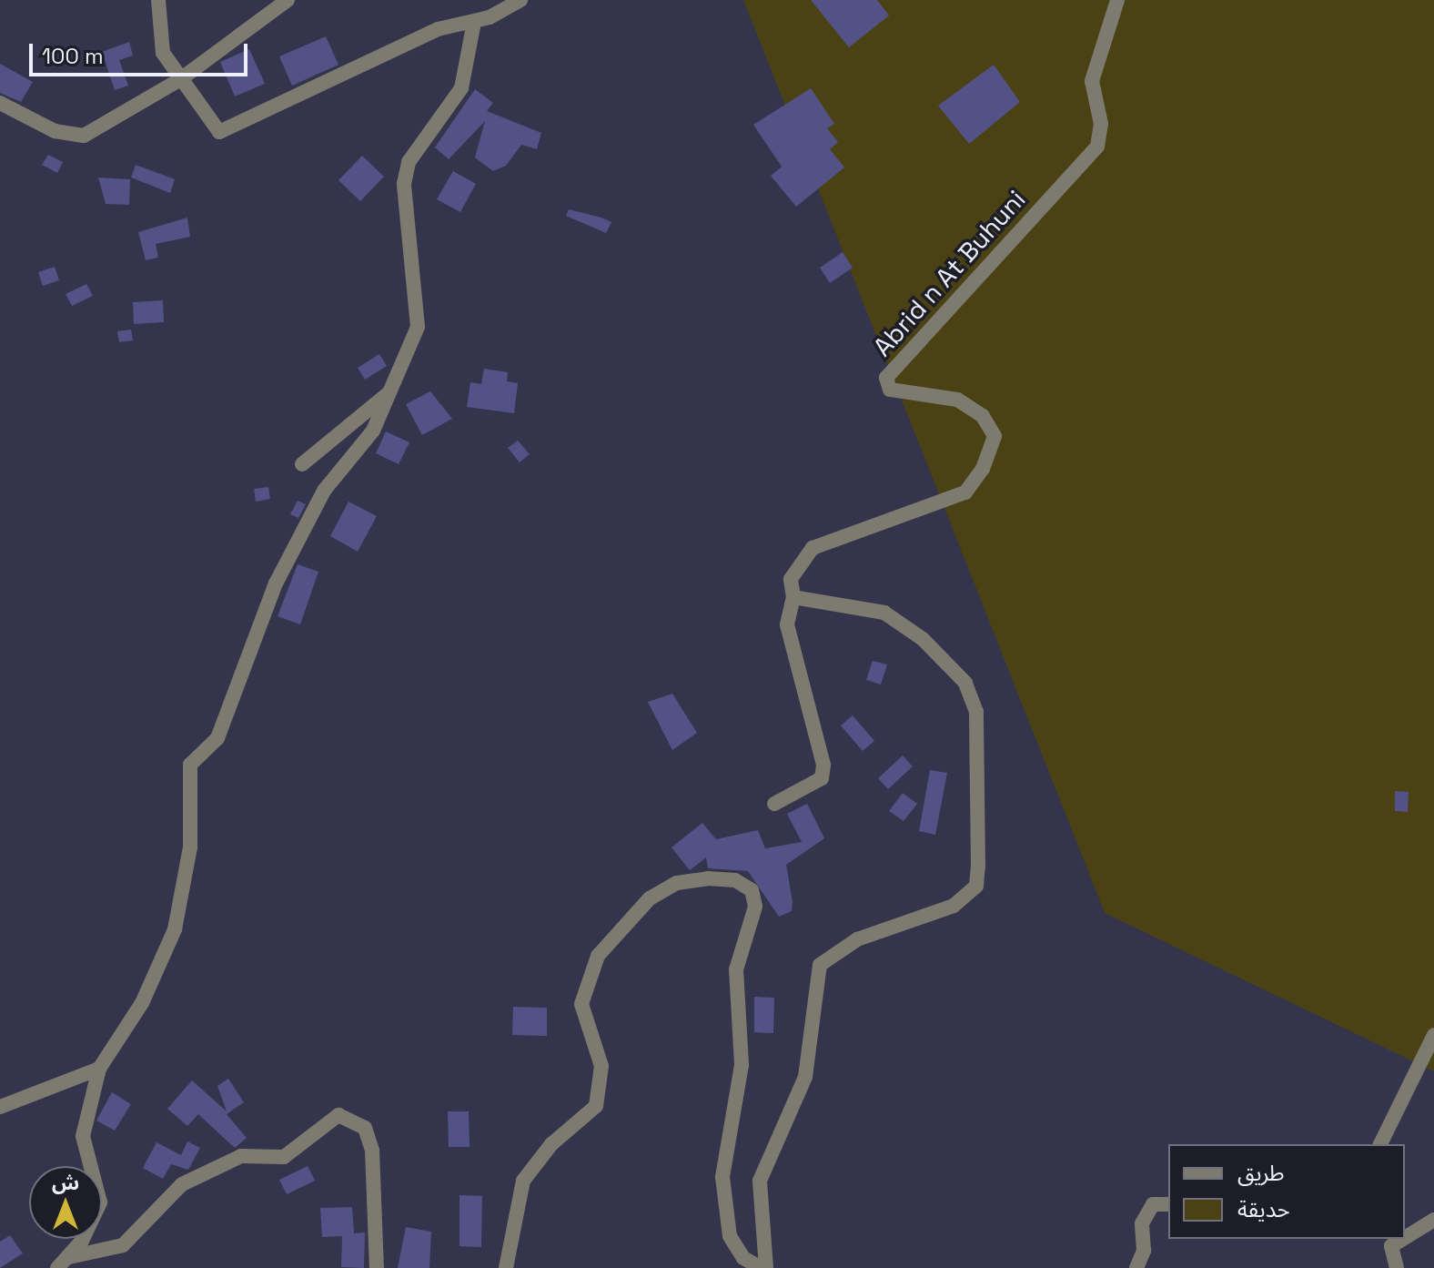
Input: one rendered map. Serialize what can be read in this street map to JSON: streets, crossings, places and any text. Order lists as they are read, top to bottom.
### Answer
{
  "streets": {
    "street": ["Abrid n At Buhuni"]
  },
  "legend": ["طريق", "حديقة"],
  "scale_bar": "100 m",
  "north": "top"
}
